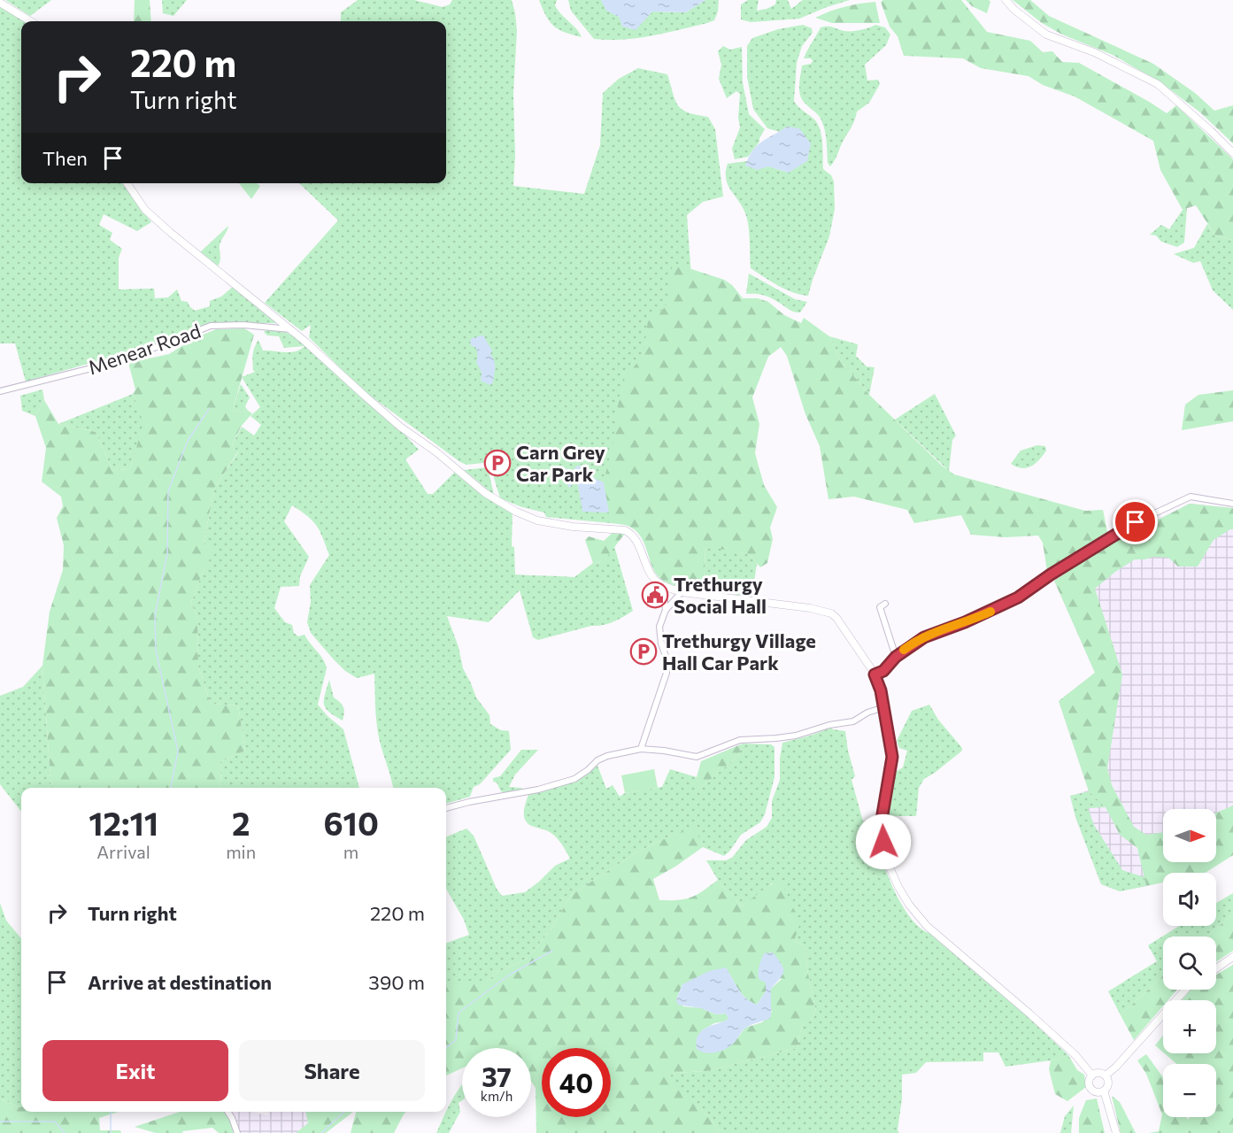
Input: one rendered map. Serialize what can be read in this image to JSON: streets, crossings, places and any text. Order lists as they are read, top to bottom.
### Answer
{
  "streets": {
    "street": ["Menear Road"]
  },
  "places": {
    "parking": ["Carn Grey Car Park", "Trethurgy Village Hall Car Park"],
    "public building": ["Trethurgy Social Hall"]
  },
  "north": "right",
  "page": {
    "turn": ["220 m", "Turn right"],
    "then": "Then",
    "eta": [
      "12:11",
      "Arrival",
      "2",
      "min",
      "610",
      "m"
    ],
    "map_buttons": ["+", "−"],
    "list": [
      {
        "name": "Turn right",
        "value": "220 m"
      },
      {
        "name": "Arrive at destination",
        "value": "390 m"
      }
    ],
    "buttons": ["Exit", "Share"],
    "speed": "37 km/h",
    "limit": "40"
  }
}
